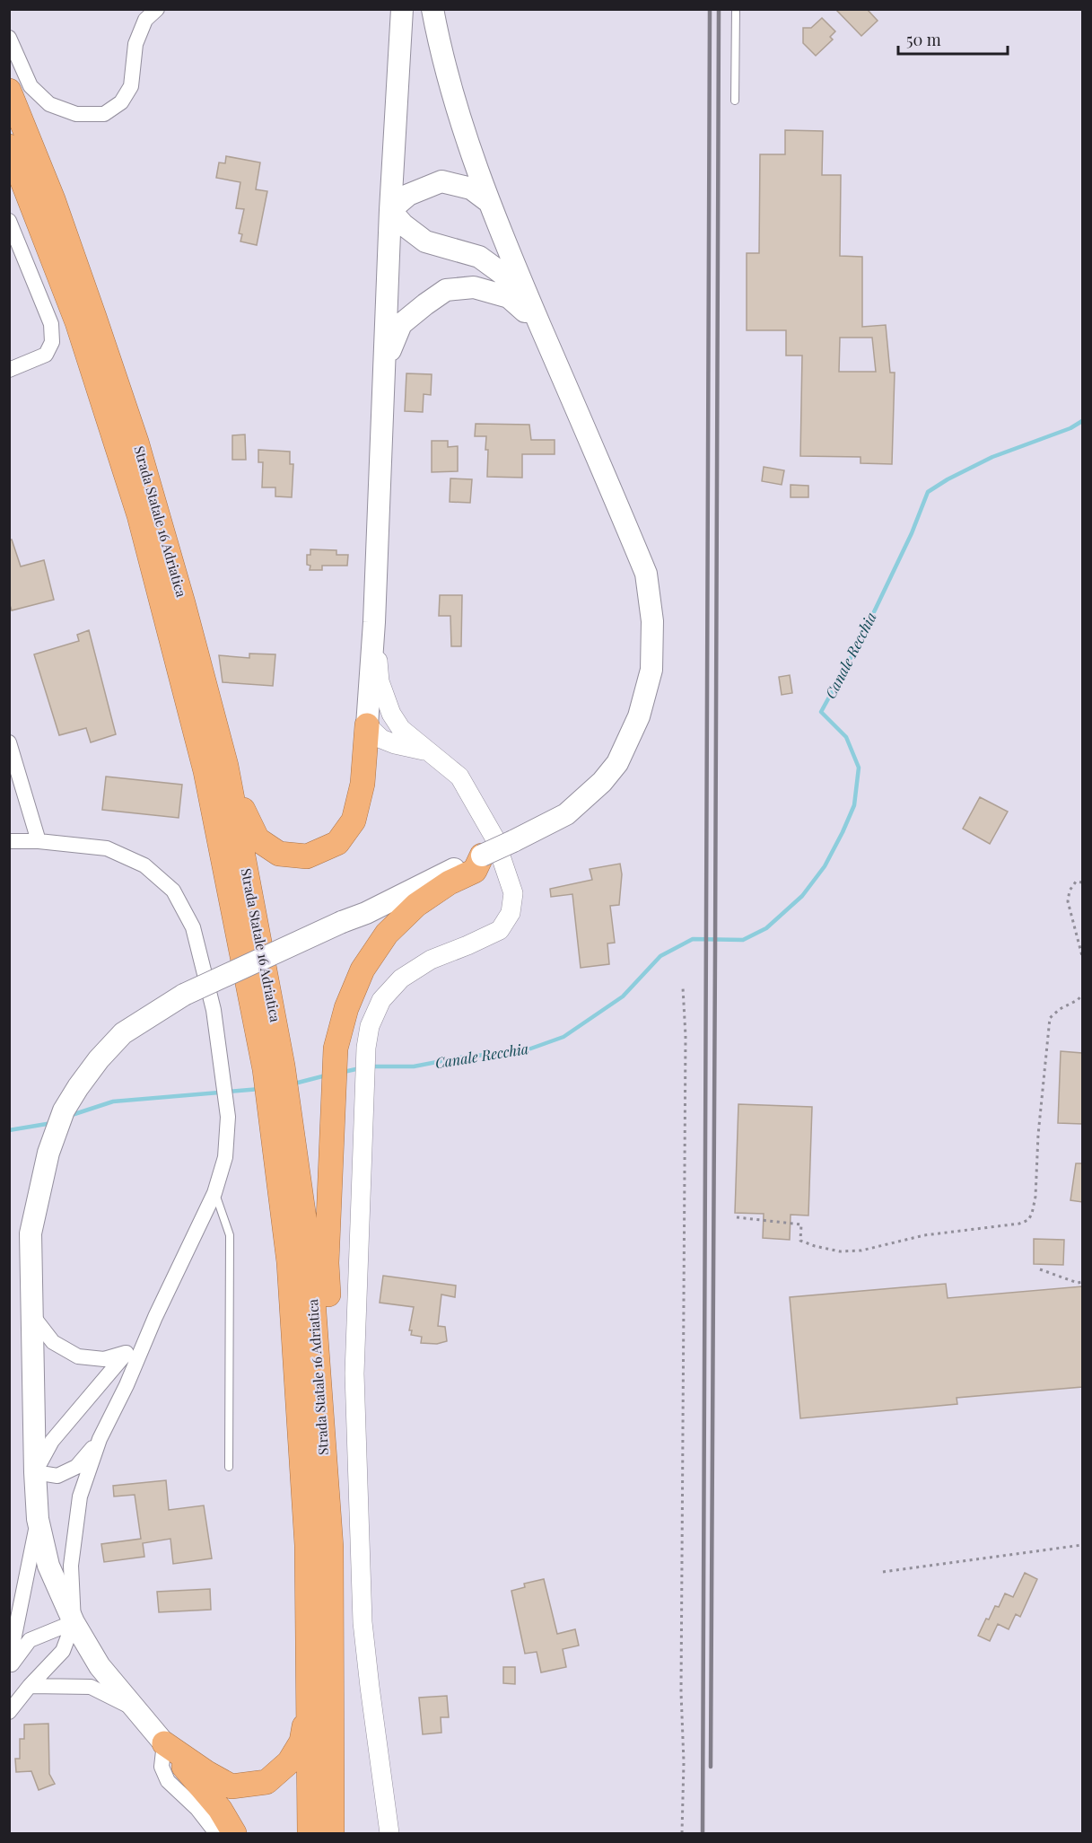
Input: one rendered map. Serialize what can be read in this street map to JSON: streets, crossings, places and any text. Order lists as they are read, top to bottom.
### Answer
{
  "streets": {
    "highway": ["Strada Statale 16 Adriatica"]
  },
  "water": ["Canale Recchia"],
  "scale_bar": "50 m"
}
